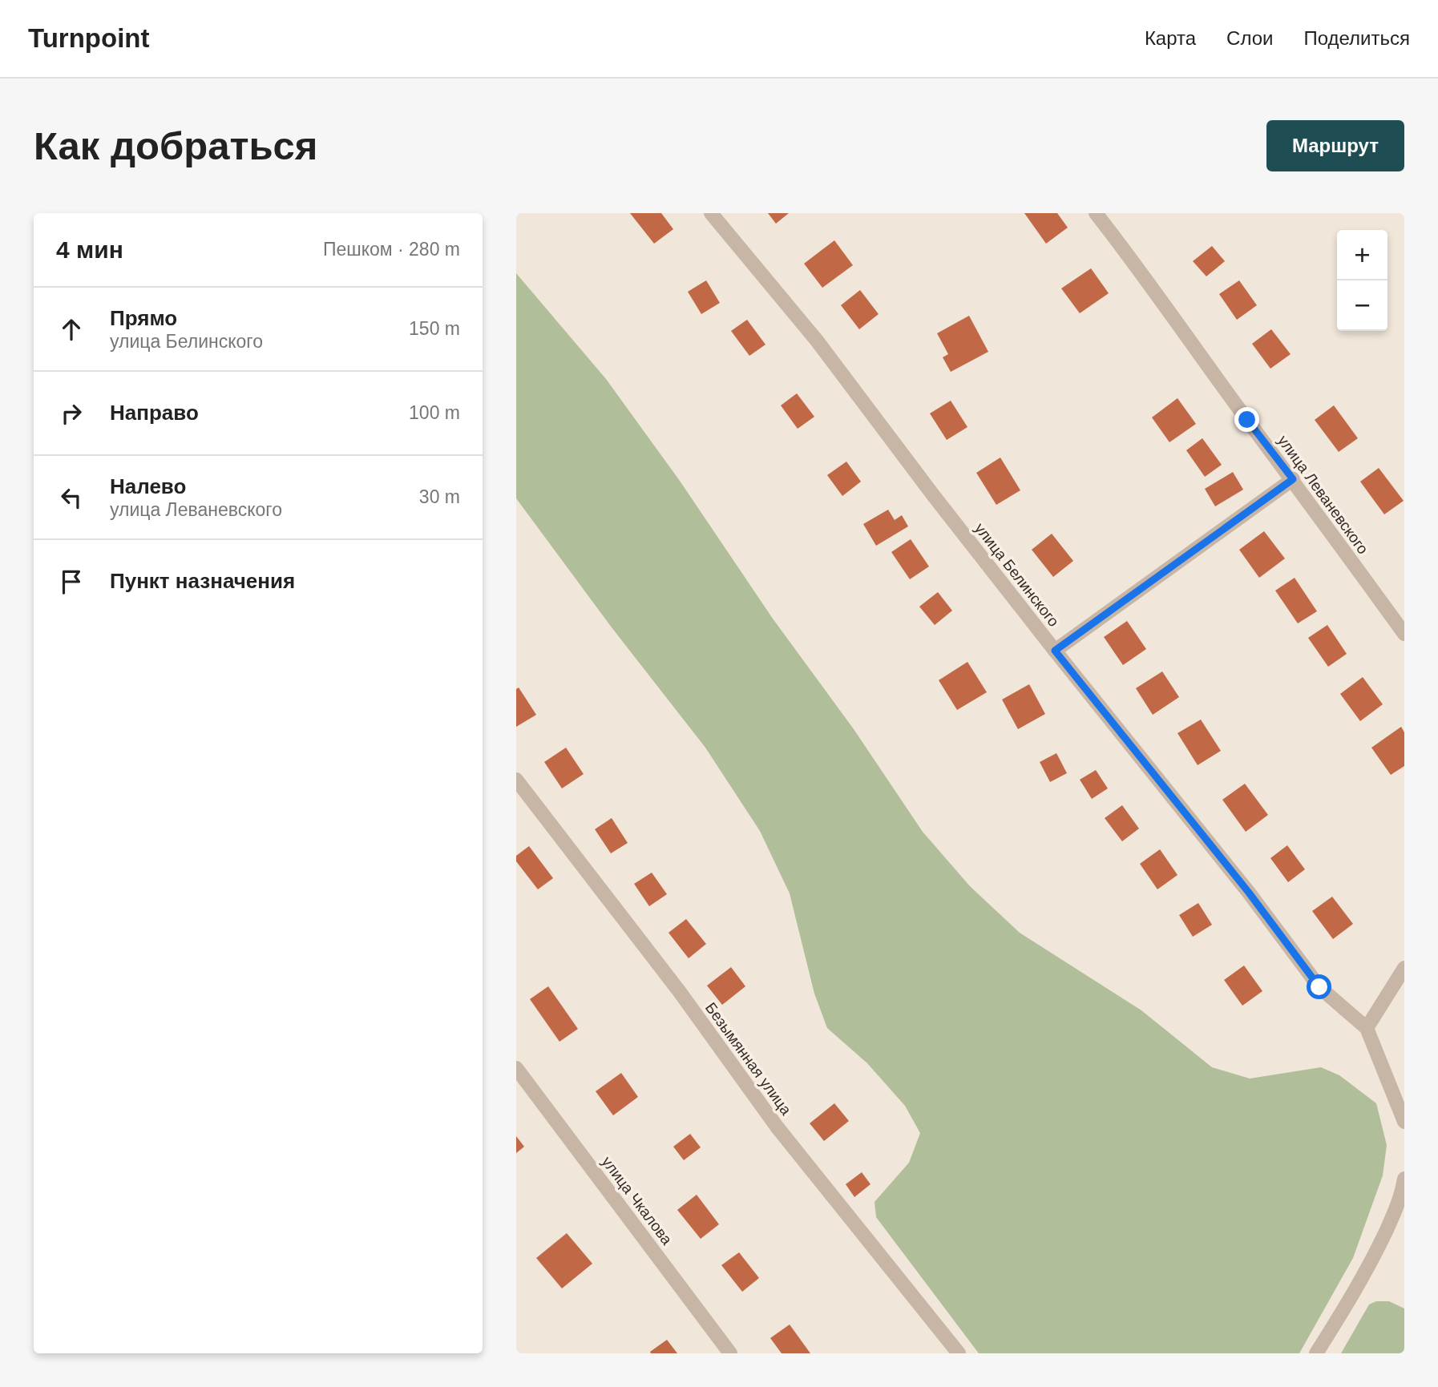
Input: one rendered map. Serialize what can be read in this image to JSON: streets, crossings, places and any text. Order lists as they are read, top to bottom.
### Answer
{
  "streets": {
    "street": [
      "улица Леваневского",
      "улица Белинского",
      "Безымянная улица",
      "улица Чкалова"
    ]
  },
  "page": {
    "header": "Turnpoint",
    "nav": ["Карта", "Слои", "Поделиться"],
    "buttons": "Маршрут",
    "title": "Как добраться",
    "heading": ["4 мин", "Пешком · 280 m"],
    "map_buttons": ["+", "−"],
    "list": [
      ["Прямо", "улица Белинского", "150 m"],
      ["Направо", "100 m"],
      ["Налево", "улица Леваневского", "30 m"],
      "Пункт назначения"
    ]
  }
}
